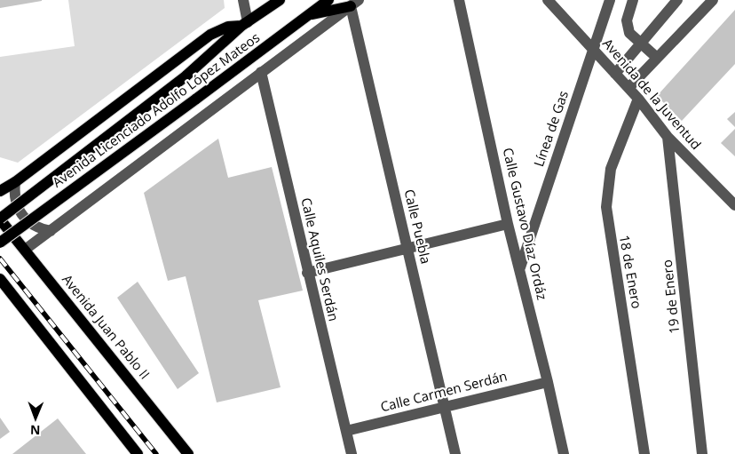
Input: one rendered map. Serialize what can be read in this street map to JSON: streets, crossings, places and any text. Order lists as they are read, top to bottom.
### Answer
{
  "streets": {
    "main road": ["Avenida Licenciado Adolfo López Mateos", "Avenida Juan Pablo II"],
    "street": [
      "Avenida de la Juventud",
      "Línea de Gas",
      "Calle Gustavo Díaz Ordáz",
      "Calle Puebla",
      "Calle Aquiles Serdán",
      "18 de Enero",
      "19 de Enero",
      "Calle Carmen Serdán"
    ]
  },
  "crossings": [
    ["Avenida de la Juventud", "Línea de Gas"],
    ["Avenida de la Juventud", "18 de Enero"],
    ["Avenida de la Juventud", "19 de Enero"],
    ["Avenida Licenciado Adolfo López Mateos", "Avenida Juan Pablo II"],
    ["Línea de Gas", "Calle Gustavo Díaz Ordáz"],
    ["Calle Gustavo Díaz Ordáz", "Calle Carmen Serdán"],
    ["Calle Puebla", "Calle Carmen Serdán"],
    ["Calle Aquiles Serdán", "Calle Carmen Serdán"]
  ],
  "north": "bottom"
}
